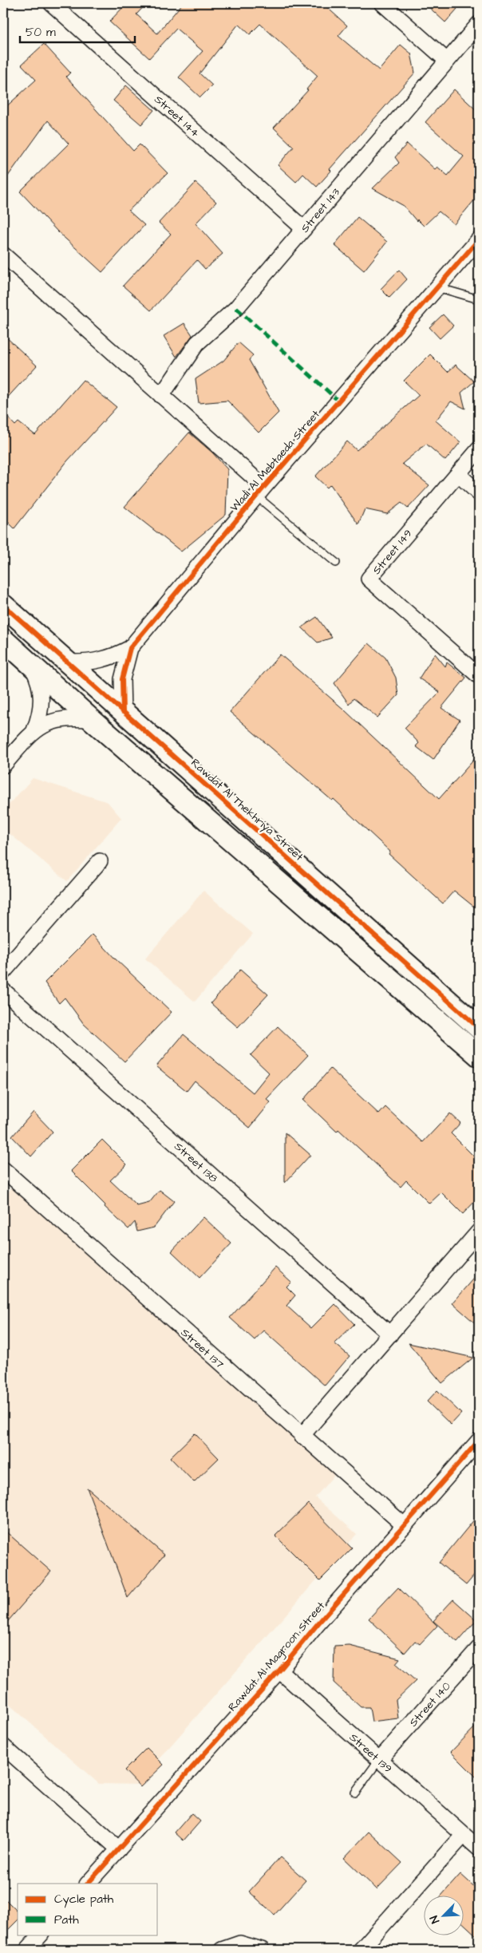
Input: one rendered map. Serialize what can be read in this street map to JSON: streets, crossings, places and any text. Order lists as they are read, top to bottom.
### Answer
{
  "streets": {
    "street": [
      "Street 144",
      "Street 143",
      "Wadi Al Mebtaeda Street",
      "Street 149",
      "Rawdat Al Thekhriya Street",
      "Street 138",
      "Street 137",
      "Rawdat Al Magroon Street",
      "Street 140",
      "Street 139"
    ]
  },
  "crossings": [
    ["Street 144", "Street 143"],
    ["Wadi Al Mebtaeda Street", "Rawdat Al Thekhriya Street"],
    ["Street 137", "Rawdat Al Magroon Street"],
    ["Rawdat Al Magroon Street", "Street 139"],
    ["Street 140", "Street 139"]
  ],
  "legend": ["Cycle path", "Path"],
  "scale_bar": "50 m",
  "north": "bottom left"
}
